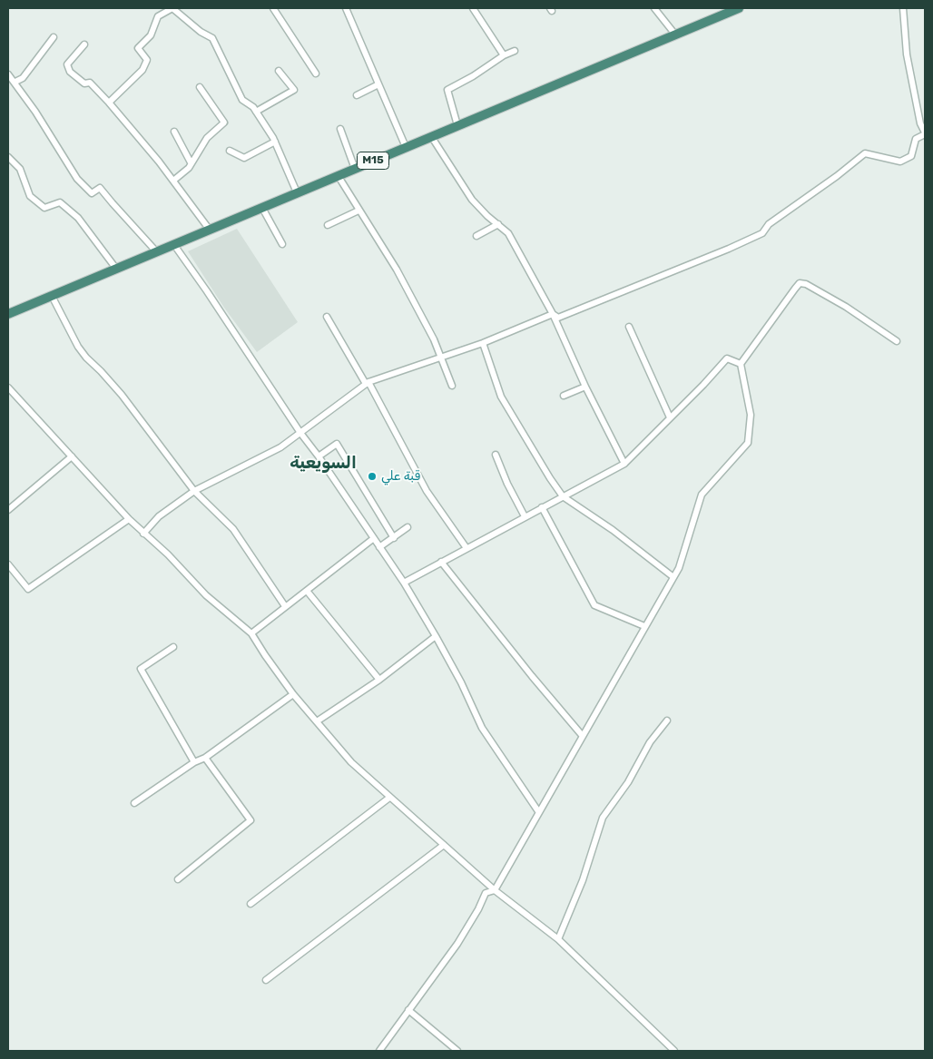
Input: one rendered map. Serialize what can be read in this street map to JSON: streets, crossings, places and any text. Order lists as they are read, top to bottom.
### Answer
{
  "streets": {
    "highway": ["M15"]
  },
  "districts": ["السويعية"],
  "places": ["قبة علي"]
}
